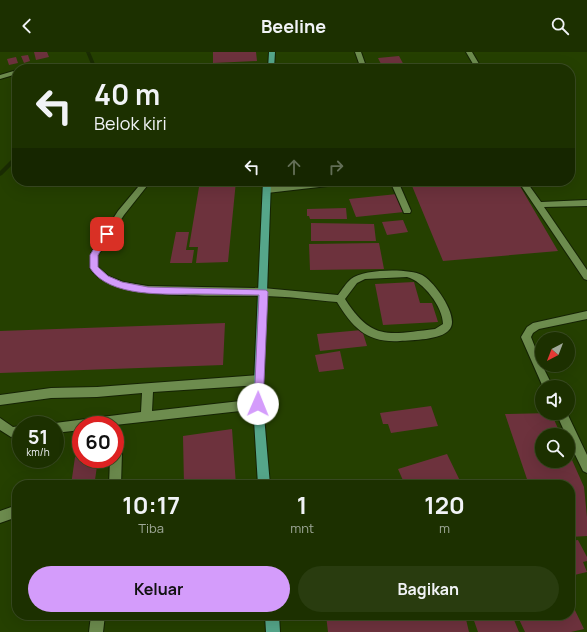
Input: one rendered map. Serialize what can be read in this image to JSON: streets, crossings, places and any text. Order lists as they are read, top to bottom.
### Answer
{
  "north": "bottom left",
  "page": {
    "header": "Beeline",
    "turn": ["40 m", "Belok kiri"],
    "speed": "51 km/h",
    "limit": "60",
    "eta": [
      "10:17",
      "Tiba",
      "1",
      "mnt",
      "120",
      "m"
    ],
    "buttons": ["Keluar", "Bagikan"]
  }
}
